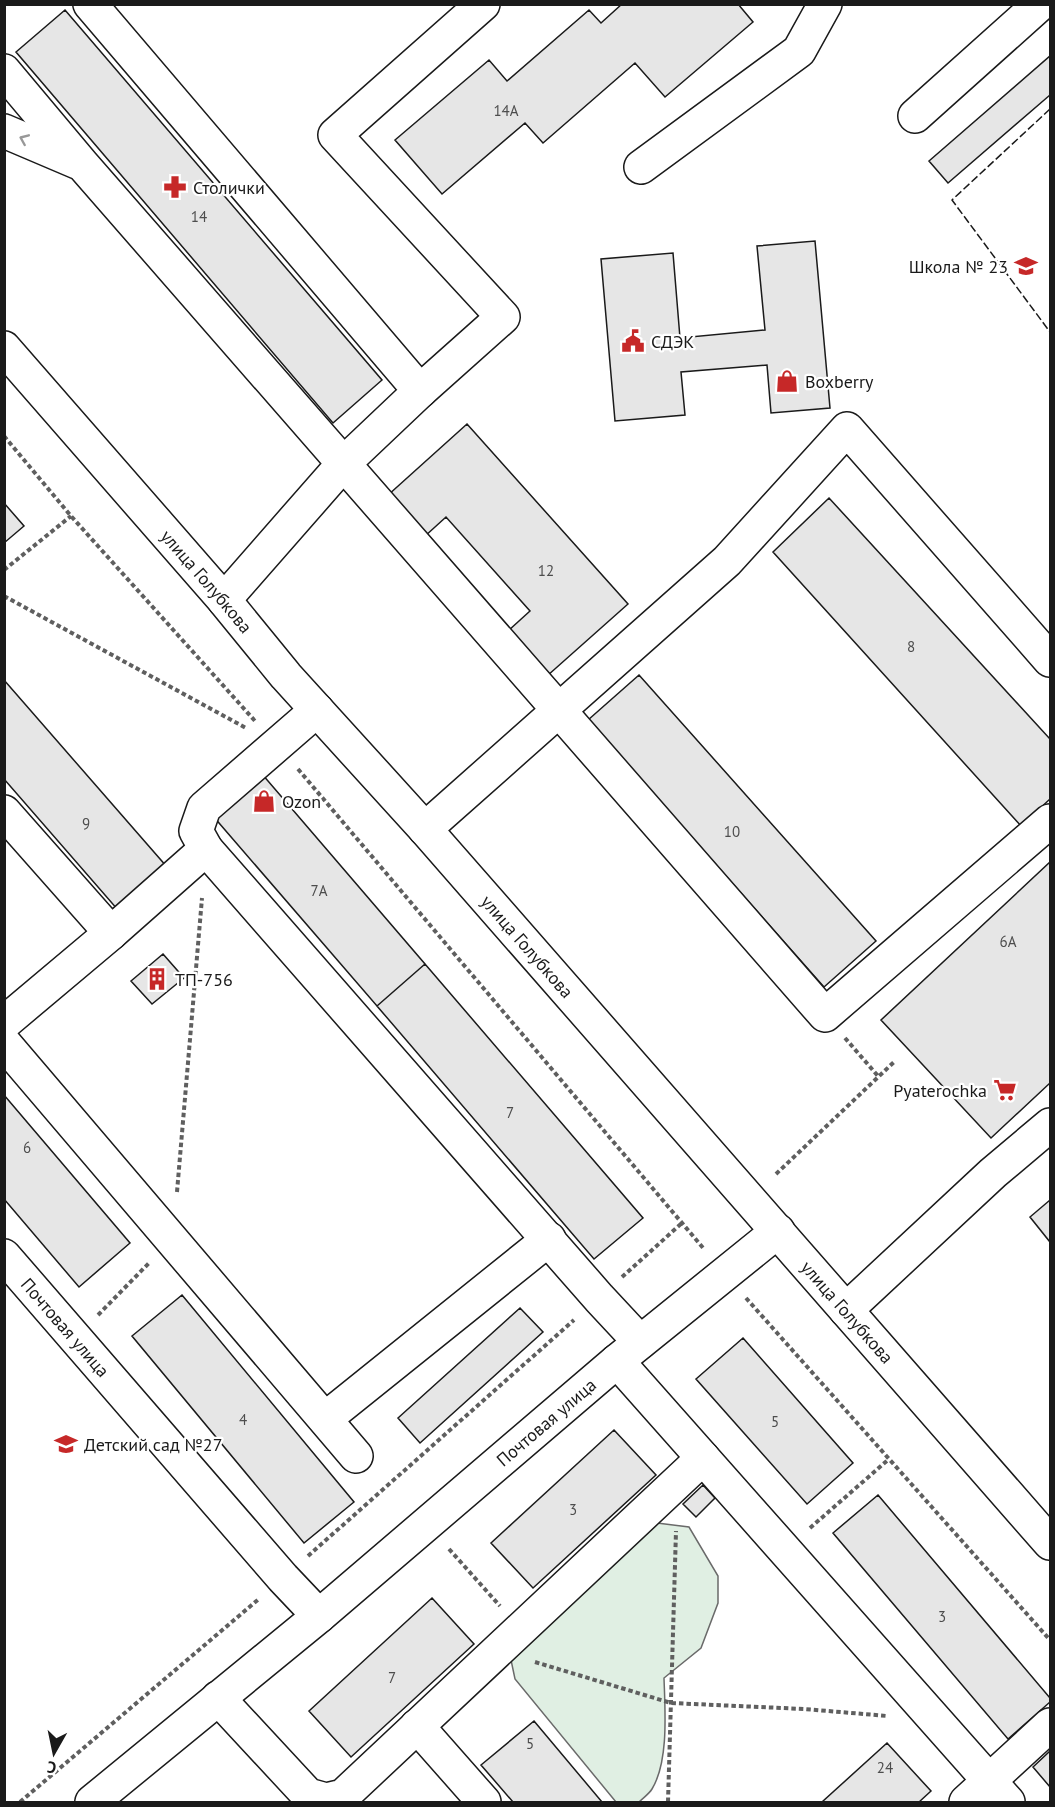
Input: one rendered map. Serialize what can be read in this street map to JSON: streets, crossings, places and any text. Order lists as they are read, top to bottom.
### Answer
{
  "streets": {
    "main road": ["улица Голубкова", "Почтовая улица"]
  },
  "crossings": [
    ["улица Голубкова", "Почтовая улица"]
  ],
  "places": {
    "pharmacy": ["Столички"],
    "school or university": ["Школа № 23", "Детский сад №27"],
    "public building": ["СДЭК"],
    "shop": ["Boxberry", "Ozon"],
    "building": ["ТП-756"],
    "supermarket": ["Pyaterochka"]
  },
  "house_numbers": [
    "14А",
    "14",
    "12",
    "8",
    "9",
    "10",
    "7А",
    "6А",
    "7",
    "6",
    "4",
    "5",
    "3",
    "3",
    "7",
    "5",
    "24"
  ],
  "north": "bottom"
}
